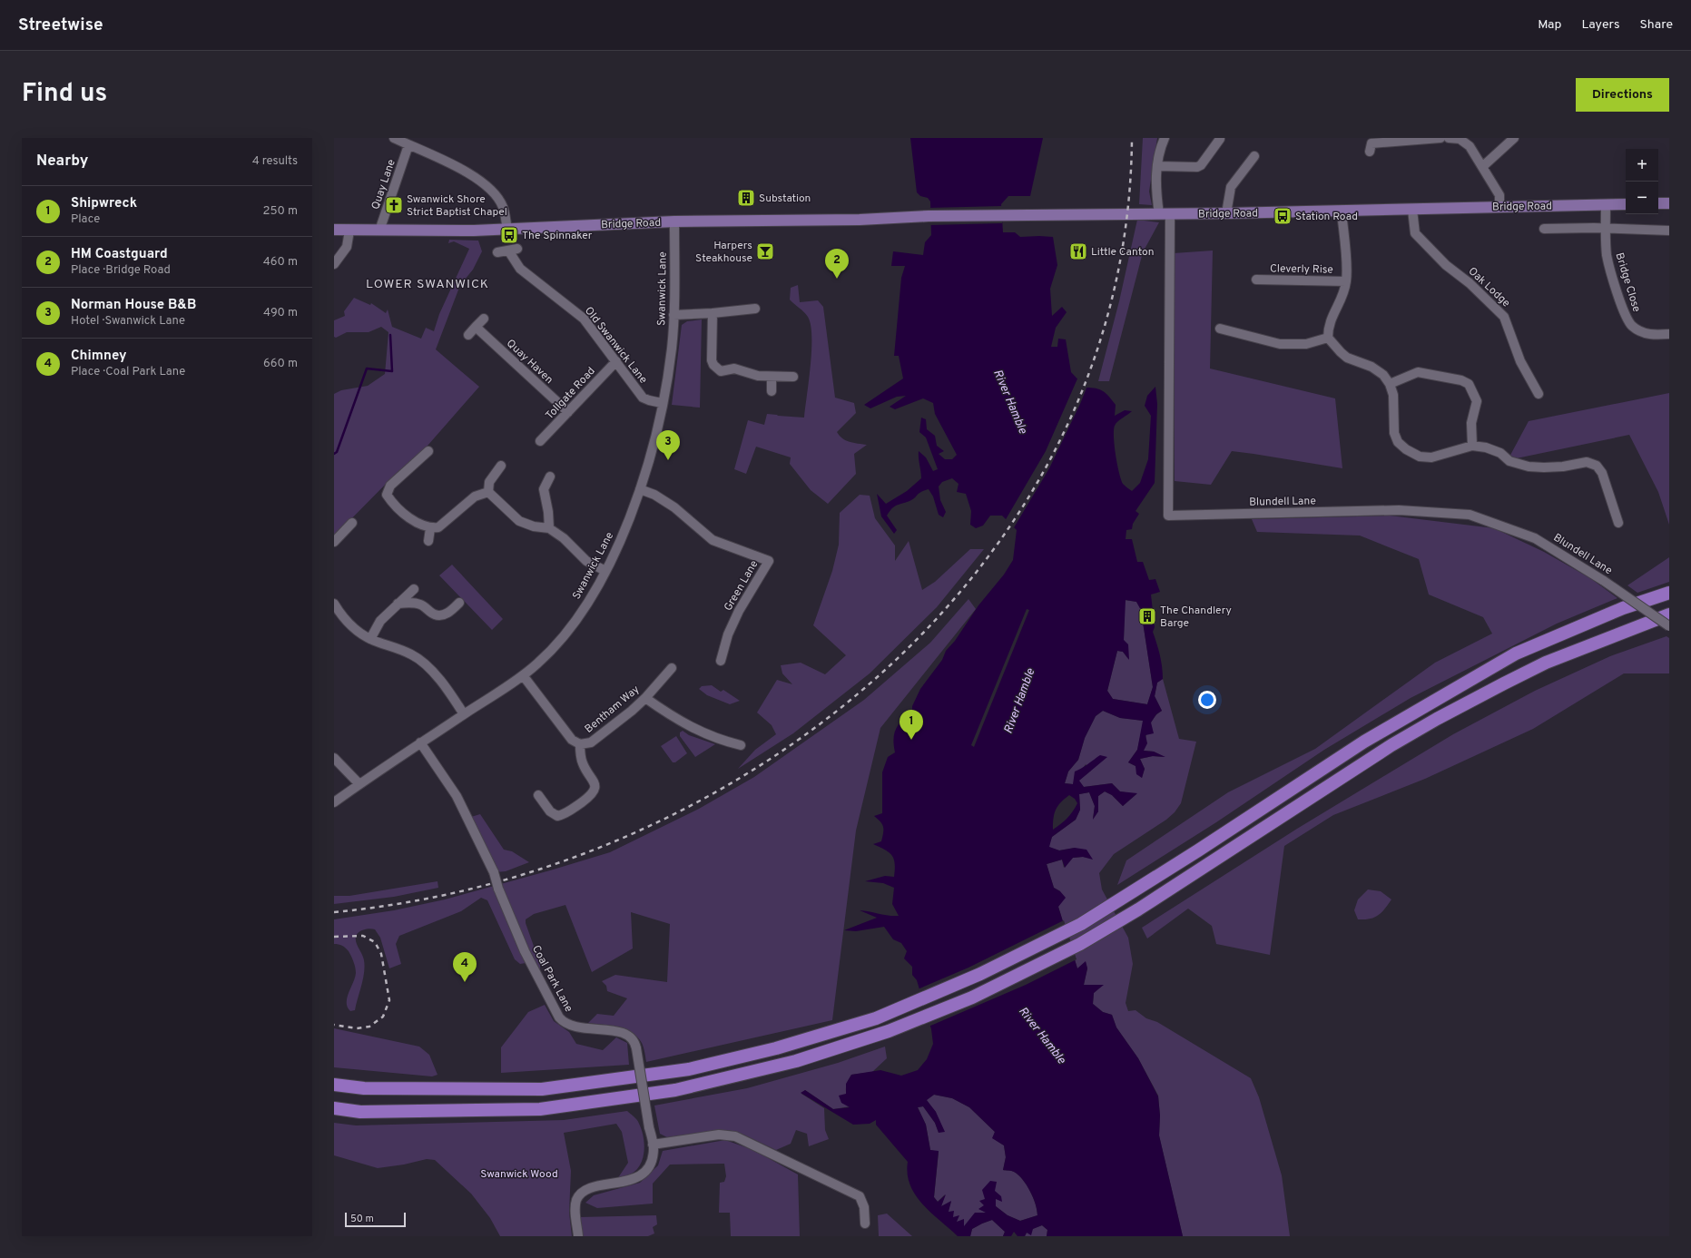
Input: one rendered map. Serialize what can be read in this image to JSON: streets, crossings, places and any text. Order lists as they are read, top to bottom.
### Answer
{
  "streets": {
    "main road": ["Bridge Road"],
    "street": [
      "Quay Lane",
      "Cleverly Rise",
      "Bridge Close",
      "Oak Lodge",
      "Swanwick Lane",
      "Old Swanwick Lane",
      "Quay Haven",
      "Tollgate Road",
      "Blundell Lane",
      "Green Lane",
      "Bentham Way",
      "Coal Park Lane"
    ]
  },
  "crossings": [
    ["Quay Lane", "Bridge Road"],
    ["Bridge Road", "Cleverly Rise"],
    ["Bridge Road", "Bridge Close"],
    ["Bridge Road", "Oak Lodge"],
    ["Bridge Road", "Swanwick Lane"],
    ["Bridge Road", "Blundell Lane"],
    ["Swanwick Lane", "Old Swanwick Lane"],
    ["Swanwick Lane", "Green Lane"],
    ["Swanwick Lane", "Bentham Way"],
    ["Swanwick Lane", "Coal Park Lane"],
    ["Old Swanwick Lane", "Tollgate Road"],
    ["Quay Haven", "Tollgate Road"]
  ],
  "districts": ["LOWER SWANWICK"],
  "water": ["River Hamble"],
  "parks": ["Swanwick Wood"],
  "places": {
    "building": ["Substation", "The Chandlery Barge"],
    "church": ["Swanwick Shore Strict Baptist Chapel"],
    "bus stop": ["Station Road", "The Spinnaker"],
    "bar": ["Harpers Steakhouse"],
    "restaurant": ["Little Canton"]
  },
  "scale_bar": "50 m",
  "page": {
    "header": "Streetwise",
    "nav": ["Map", "Layers", "Share"],
    "title": "Find us",
    "buttons": "Directions",
    "heading": ["Nearby", "4 results"],
    "map_buttons": ["+", "−"],
    "list": [
      {
        "mark": "1",
        "name": "Shipwreck",
        "note": "Place",
        "value": "250 m"
      },
      {
        "mark": "2",
        "name": "HM Coastguard",
        "note": "Place · Bridge Road",
        "value": "460 m"
      },
      {
        "mark": "3",
        "name": "Norman House B&B",
        "note": "Hotel · Swanwick Lane",
        "value": "490 m"
      },
      {
        "mark": "4",
        "name": "Chimney",
        "note": "Place · Coal Park Lane",
        "value": "660 m"
      }
    ],
    "pins": [
      "2",
      "3",
      "1",
      "4"
    ],
    "scale": "50 m"
  }
}
